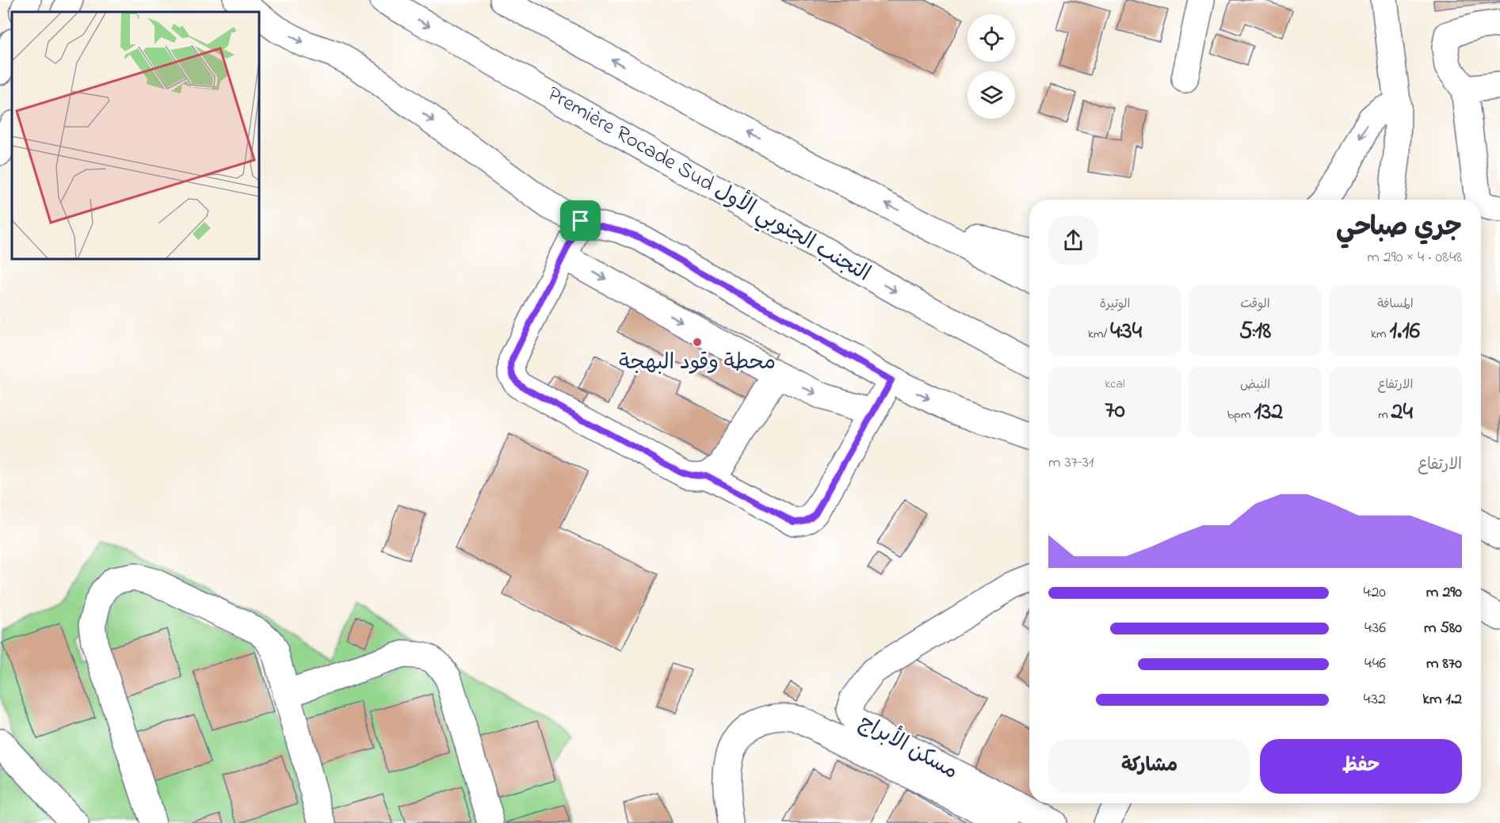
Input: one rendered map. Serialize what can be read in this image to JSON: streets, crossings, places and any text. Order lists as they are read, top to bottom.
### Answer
{
  "streets": {
    "main road": ["Première Rocade Sud التجنب الجنوبي الأول", "مسكن الأبراج"]
  },
  "places": ["محطة وقود البهجة"],
  "page": {
    "heading": ["جري صباحي", "08:48 · 4 × 290 m"],
    "stats": [
      ["المسافة", "1.16 km"],
      ["الوقت", "5:18"],
      ["الوتيرة", "4:34 /km"],
      ["الارتفاع", "24 m"],
      ["النبض", "132 bpm"],
      ["kcal", "70"]
    ],
    "chart": ["الارتفاع", "31–37 m"],
    "list": [
      {
        "name": "290 m",
        "note": "4:20"
      },
      {
        "name": "580 m",
        "note": "4:36"
      },
      {
        "name": "870 m",
        "note": "4:46"
      },
      {
        "name": "1.2 km",
        "note": "4:32"
      }
    ],
    "buttons": ["حفظ", "مشاركة"]
  }
}
